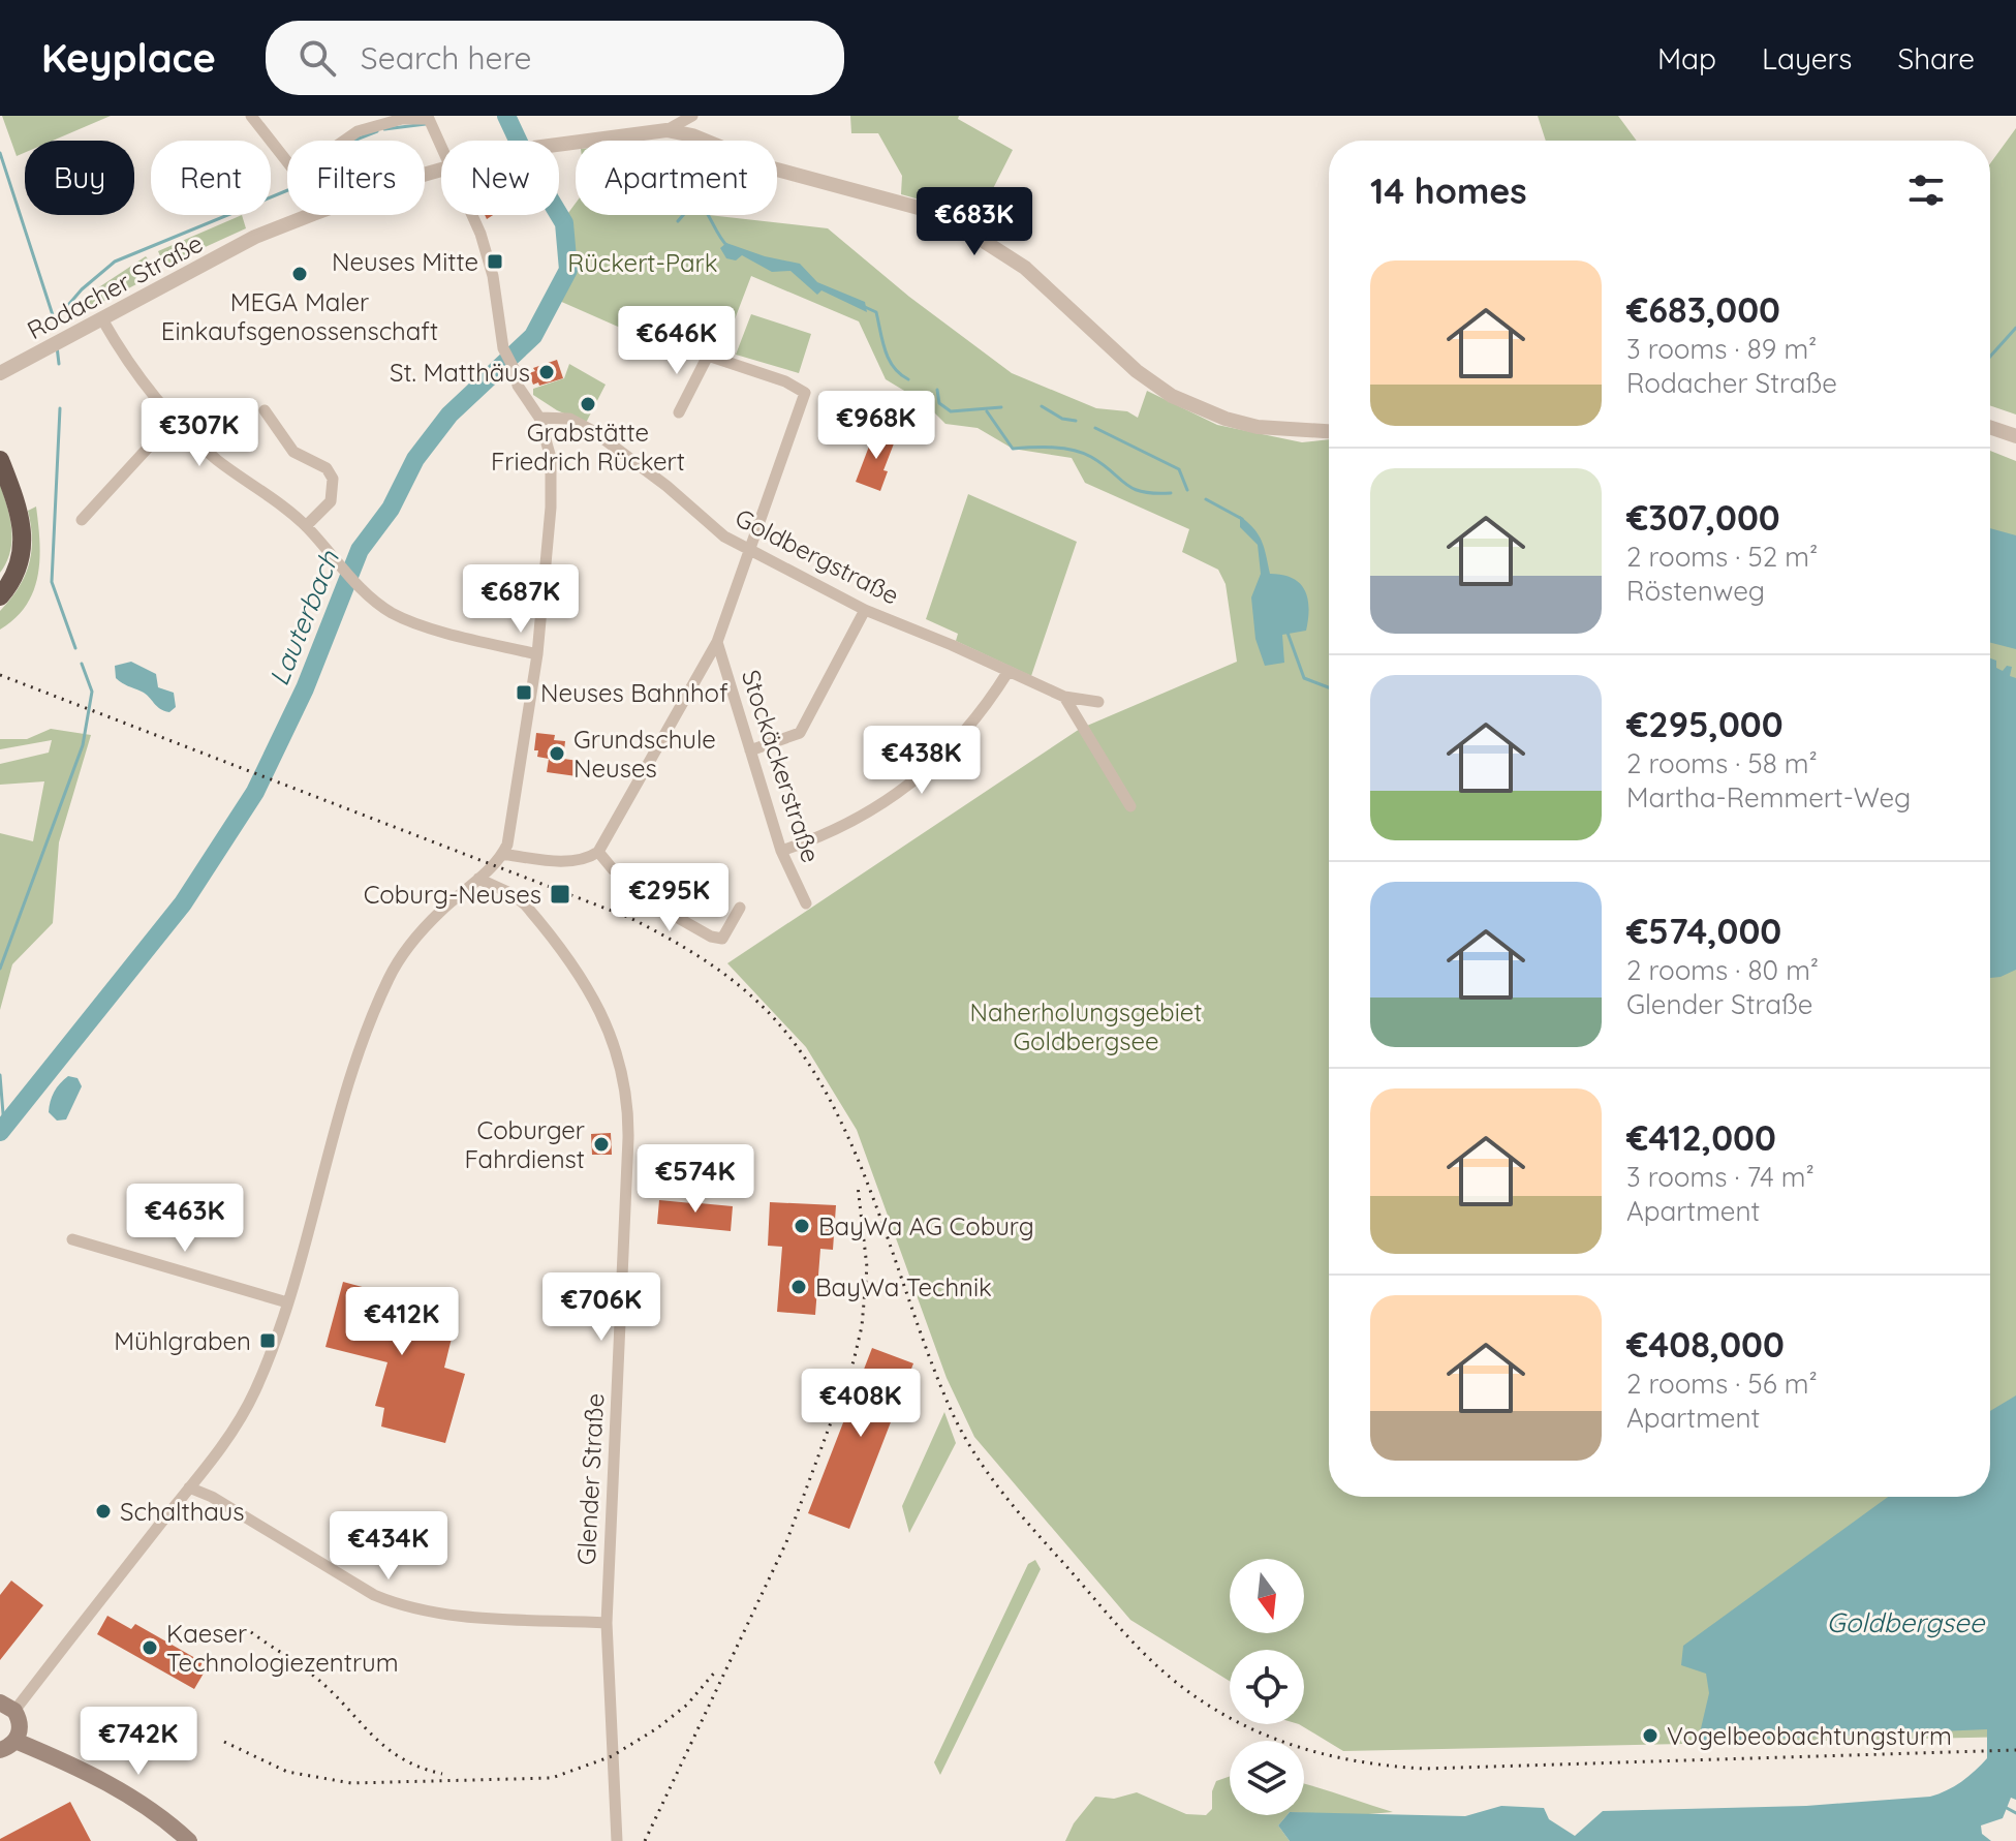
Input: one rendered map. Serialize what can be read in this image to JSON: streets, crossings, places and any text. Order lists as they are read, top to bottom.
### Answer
{
  "streets": {
    "street": [
      "Rodacher Straße",
      "Goldbergstraße",
      "Stockäckerstraße",
      "Glender Straße"
    ]
  },
  "water": ["Lauterbach", "Goldbergsee"],
  "parks": ["Rückert-Park", "Naherholungsgebiet Goldbergsee"],
  "places": {
    "transit": [
      "Neuses Mitte",
      "Neuses Bahnhof",
      "Coburg-Neuses",
      "Mühlgraben"
    ],
    "other": [
      "MEGA Maler Einkaufsgenossenschaft",
      "St. Matthäus",
      "Grabstätte Friedrich Rückert",
      "Grundschule Neuses",
      "Coburger Fahrdienst",
      "BayWa AG Coburg",
      "BayWa Technik",
      "Schalthaus",
      "Kaeser Technologiezentrum",
      "Vogelbeobachtungsturm"
    ]
  },
  "north": "bottom",
  "page": {
    "header": "Keyplace",
    "search": "Search here",
    "nav": ["Map", "Layers", "Share"],
    "chip": [
      "Buy",
      "Rent",
      "Filters",
      "New",
      "Apartment"
    ],
    "heading": "14 homes",
    "price": [
      "€683K",
      "€646K",
      "€968K",
      "€307K",
      "€687K",
      "€438K",
      "€295K",
      "€574K",
      "€463K",
      "€706K",
      "€412K",
      "€408K",
      "€434K",
      "€742K"
    ],
    "list": [
      {
        "name": "€683,000",
        "note": "3 rooms · 89 m² · Rodacher Straße"
      },
      {
        "name": "€307,000",
        "note": "2 rooms · 52 m² · Röstenweg"
      },
      {
        "name": "€295,000",
        "note": "2 rooms · 58 m² · Martha-Remmert-Weg"
      },
      {
        "name": "€574,000",
        "note": "2 rooms · 80 m² · Glender Straße"
      },
      {
        "name": "€412,000",
        "note": "3 rooms · 74 m² · Apartment"
      },
      {
        "name": "€408,000",
        "note": "2 rooms · 56 m² · Apartment"
      }
    ]
  }
}
